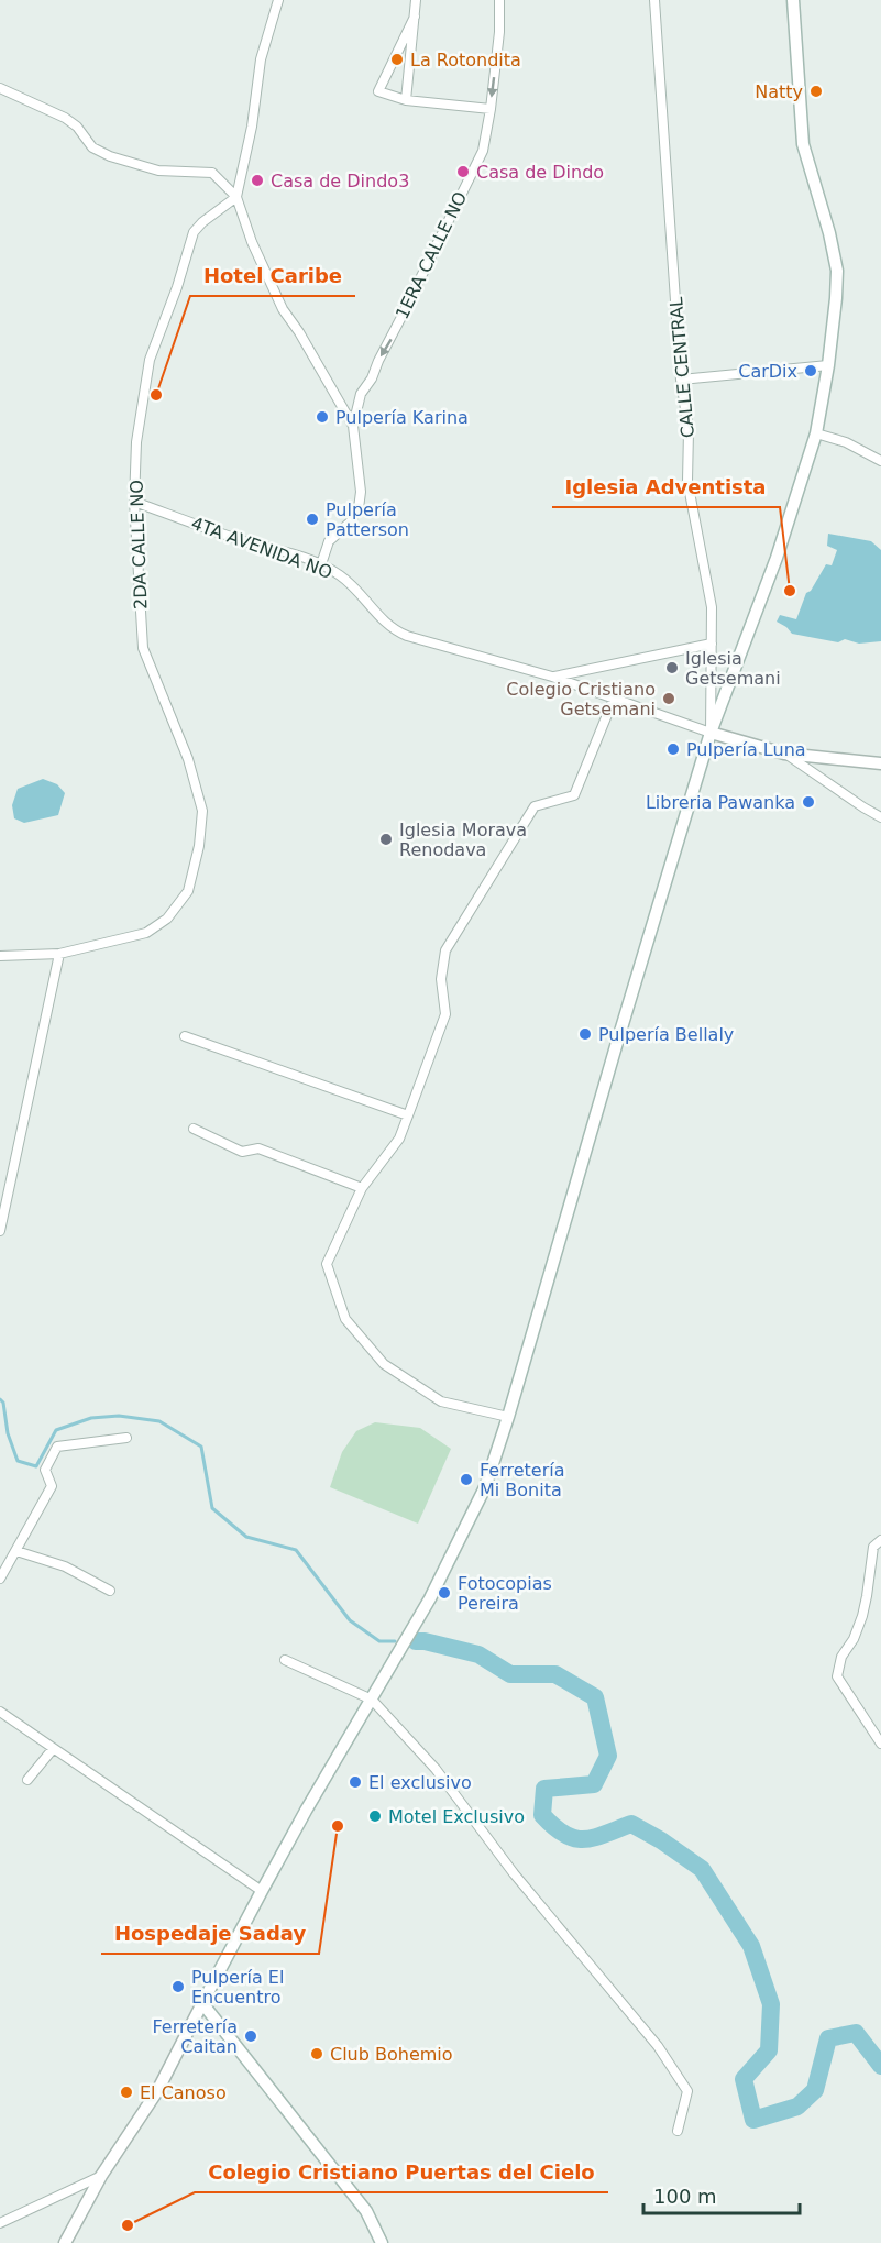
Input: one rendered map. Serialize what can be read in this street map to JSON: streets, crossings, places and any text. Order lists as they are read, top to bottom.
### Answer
{
  "streets": {
    "street": [
      "1ERA CALLE NO",
      "CALLE CENTRAL",
      "2DA CALLE NO",
      "4TA AVENIDA NO"
    ]
  },
  "crossings": [
    ["CALLE CENTRAL", "4TA AVENIDA NO"],
    ["2DA CALLE NO", "4TA AVENIDA NO"]
  ],
  "one_way": ["1ERA CALLE NO"],
  "places": [
    "La Rotondita",
    "Natty",
    "Casa de Dindo",
    "Casa de Dindo3",
    "CarDix",
    "Hotel Caribe",
    "Pulpería Karina",
    "Pulpería Patterson",
    "Iglesia Adventista",
    "Iglesia Getsemani",
    "Colegio Cristiano Getsemani",
    "Pulpería Luna",
    "Libreria Pawanka",
    "Iglesia Morava Renodava",
    "Pulpería Bellaly",
    "Ferretería Mi Bonita",
    "Fotocopias Pereira",
    "El exclusivo",
    "Motel Exclusivo",
    "Hospedaje Saday",
    "Pulpería El Encuentro",
    "Ferretería Caitan",
    "Club Bohemio",
    "El Canoso",
    "Colegio Cristiano Puertas del Cielo"
  ],
  "scale_bar": "100 m"
}
